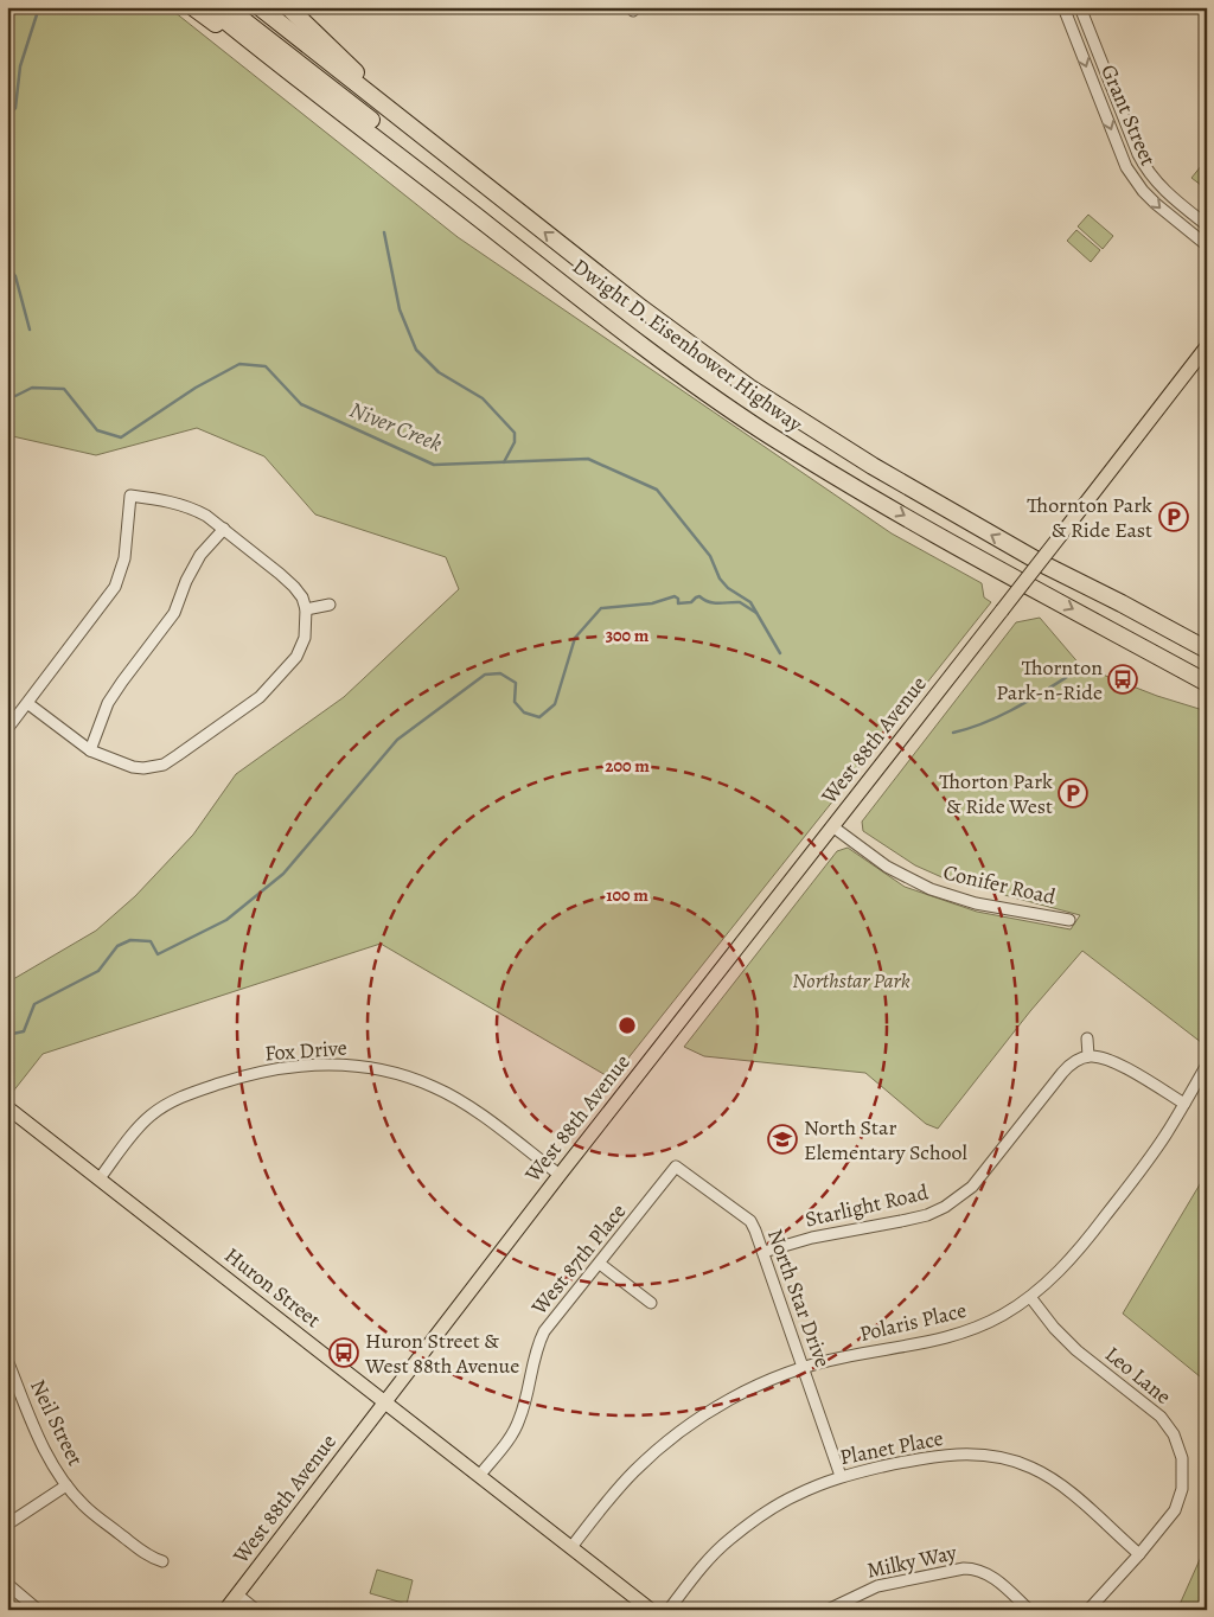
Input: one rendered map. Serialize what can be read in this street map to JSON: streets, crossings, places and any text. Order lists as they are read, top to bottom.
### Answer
{
  "streets": {
    "highway": ["Dwight D. Eisenhower Highway"],
    "main road": ["West 88th Avenue", "Huron Street"],
    "street": [
      "Grant Street",
      "Conifer Road",
      "Fox Drive",
      "Starlight Road",
      "West 87th Place",
      "North Star Drive",
      "Polaris Place",
      "Leo Lane",
      "Neil Street",
      "Planet Place",
      "Milky Way"
    ]
  },
  "crossings": [
    ["Dwight D. Eisenhower Highway", "West 88th Avenue"],
    ["West 88th Avenue", "Conifer Road"],
    ["West 88th Avenue", "Fox Drive"],
    ["West 88th Avenue", "Huron Street"],
    ["Fox Drive", "Huron Street"],
    ["Starlight Road", "North Star Drive"],
    ["West 87th Place", "Huron Street"],
    ["West 87th Place", "North Star Drive"],
    ["Huron Street", "Polaris Place"],
    ["North Star Drive", "Polaris Place"],
    ["North Star Drive", "Planet Place"],
    ["Polaris Place", "Leo Lane"],
    ["Leo Lane", "Planet Place"]
  ],
  "water": ["Niver Creek"],
  "parks": ["Northstar Park"],
  "places": {
    "parking": ["Thornton Park & Ride East", "Thorton Park & Ride West"],
    "bus stop": ["Thornton Park-n-Ride", "Huron Street & West 88th Avenue"],
    "school or university": ["North Star Elementary School"]
  },
  "rings": ["300 m", "200 m", "100 m"]
}
